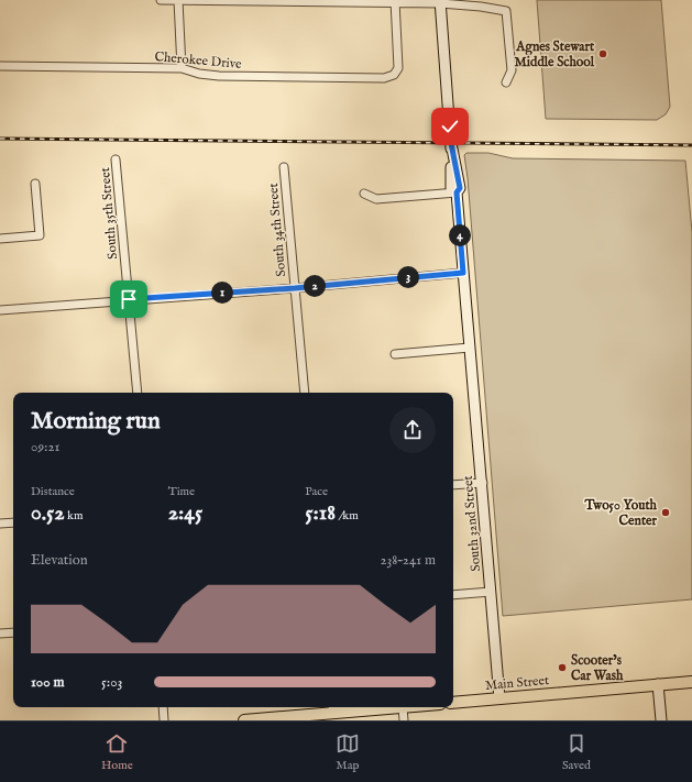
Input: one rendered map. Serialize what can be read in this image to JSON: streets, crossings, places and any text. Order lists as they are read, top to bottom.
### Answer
{
  "streets": {
    "main road": ["Main Street"],
    "street": [
      "Cherokee Drive",
      "South 35th Street",
      "South 34th Street",
      "South 32nd Street"
    ]
  },
  "crossings": [
    ["South 32nd Street", "Main Street"]
  ],
  "places": ["Agnes Stewart Middle School", "Two50 Youth Center", "Scooter’s Car Wash"],
  "page": {
    "pins": [
      "4",
      "3",
      "2",
      "1"
    ],
    "heading": ["Morning run", "09:21"],
    "stats": [
      ["Distance", "0.52 km"],
      ["Time", "2:45"],
      ["Pace", "5:18 /km"]
    ],
    "chart": ["Elevation", "238–241 m"],
    "list": [
      {
        "name": "100 m",
        "note": "5:03"
      }
    ],
    "tabs": ["Home", "Map", "Saved"]
  }
}
